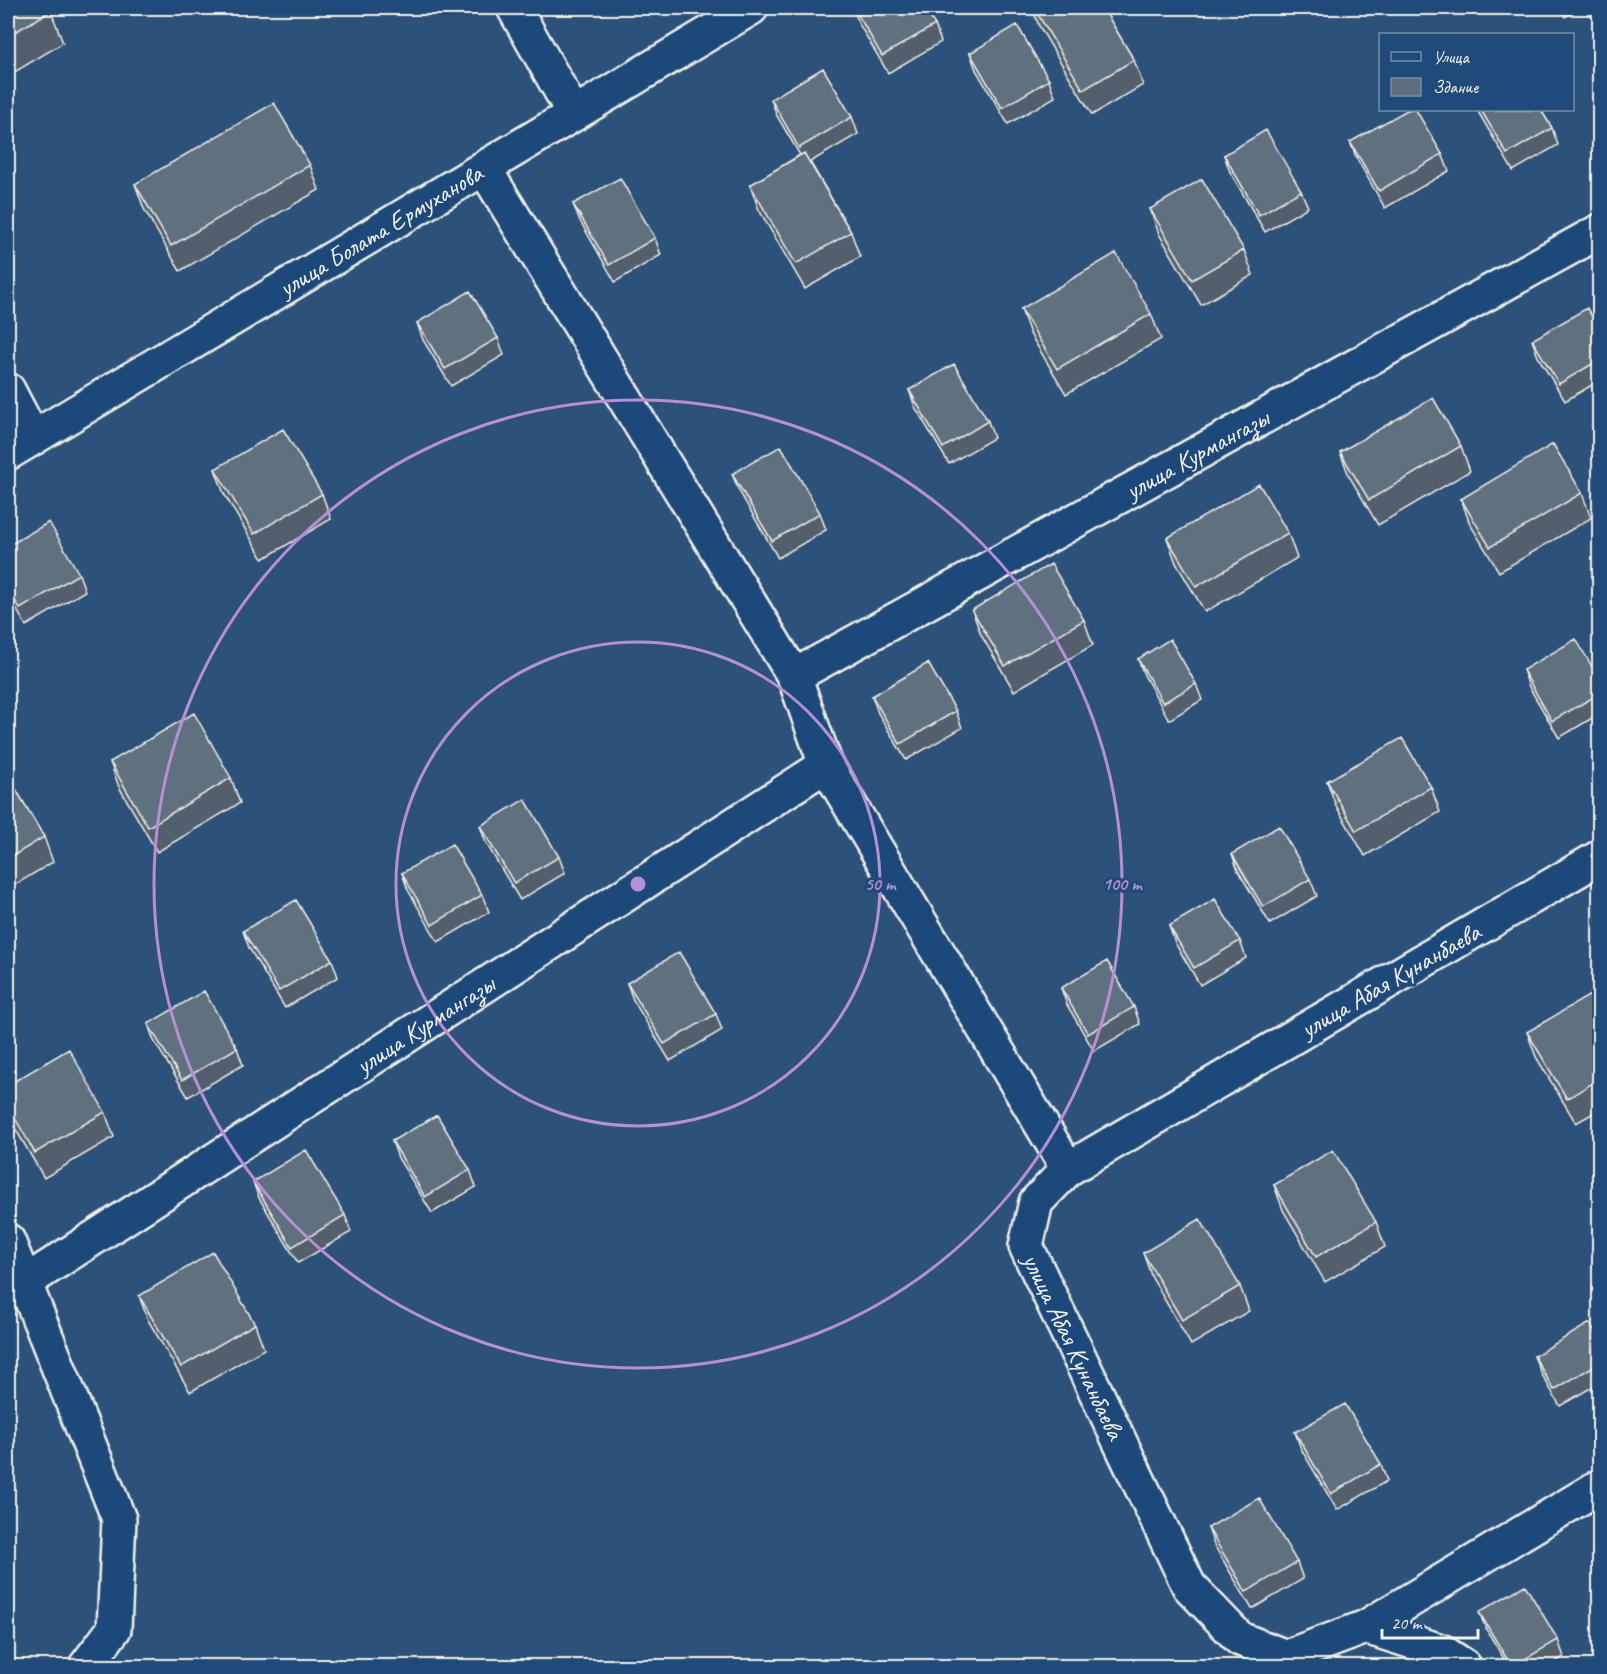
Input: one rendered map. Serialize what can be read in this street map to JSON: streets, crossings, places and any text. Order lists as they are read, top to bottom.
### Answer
{
  "streets": {
    "street": ["улица Болата Ермуханова", "улица Курмангазы", "улица Абая Кунанбаева"]
  },
  "legend": ["Улица", "Здание"],
  "scale_bar": "20 m",
  "rings": ["50 m", "100 m"]
}
